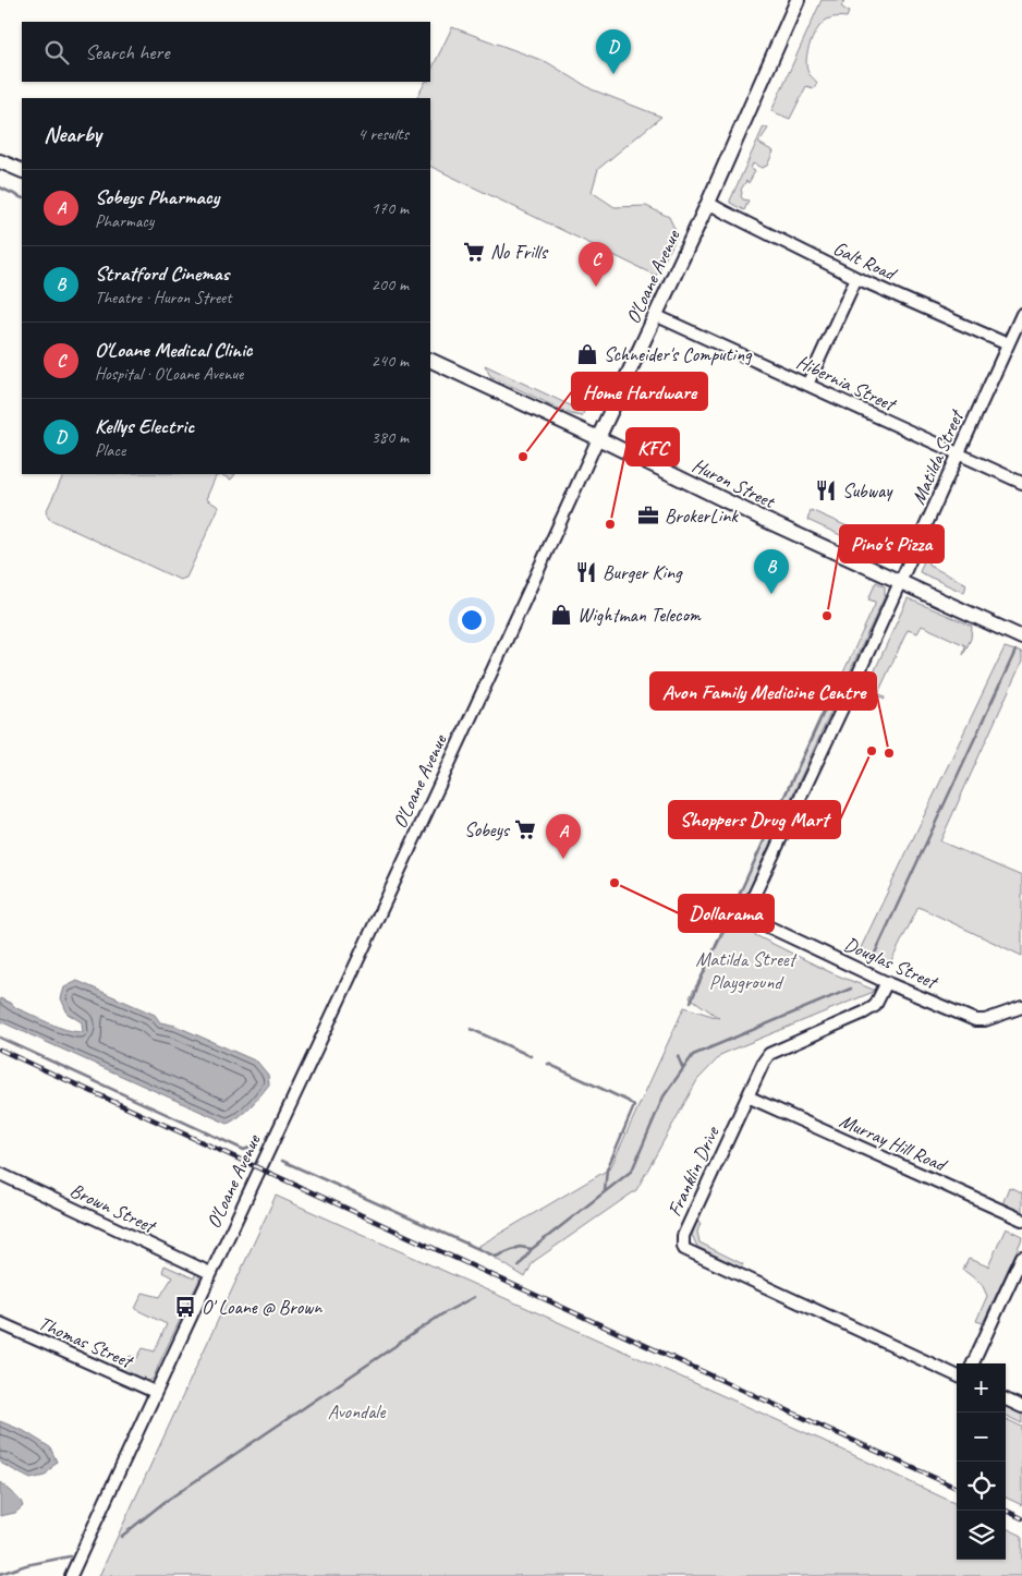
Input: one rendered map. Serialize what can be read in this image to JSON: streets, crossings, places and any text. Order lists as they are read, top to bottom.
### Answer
{
  "streets": {
    "main road": ["O'Loane Avenue", "Huron Street"],
    "street": [
      "Galt Road",
      "Hibernia Street",
      "Matilda Street",
      "Douglas Street",
      "Murray Hill Road",
      "Franklin Drive",
      "Brown Street",
      "Thomas Street"
    ]
  },
  "crossings": [
    ["Galt Road", "O'Loane Avenue"],
    ["Galt Road", "Matilda Street"],
    ["O'Loane Avenue", "Hibernia Street"],
    ["O'Loane Avenue", "Huron Street"],
    ["O'Loane Avenue", "Brown Street"],
    ["O'Loane Avenue", "Thomas Street"],
    ["Hibernia Street", "Matilda Street"],
    ["Matilda Street", "Huron Street"],
    ["Matilda Street", "Douglas Street"],
    ["Douglas Street", "Franklin Drive"],
    ["Murray Hill Road", "Franklin Drive"]
  ],
  "parks": ["Matilda Street Playground", "Avondale"],
  "places": {
    "supermarket": ["No Frills", "Sobeys"],
    "shop": ["Schneider's Computing", "Wightman Telecom"],
    "other": [
      "Home Hardware",
      "KFC",
      "Pino's Pizza",
      "Shoppers Drug Mart",
      "Avon Family Medicine Centre",
      "Dollarama"
    ],
    "restaurant": ["Subway", "Burger King"],
    "office": ["BrokerLink"],
    "bus stop": ["O' Loane @ Brown"]
  },
  "page": {
    "search": "Search here",
    "pins": [
      "D",
      "C",
      "B",
      "A"
    ],
    "heading": ["Nearby", "4 results"],
    "list": [
      {
        "mark": "A",
        "name": "Sobeys Pharmacy",
        "note": "Pharmacy",
        "value": "170 m"
      },
      {
        "mark": "B",
        "name": "Stratford Cinemas",
        "note": "Theatre · Huron Street",
        "value": "200 m"
      },
      {
        "mark": "C",
        "name": "O'Loane Medical Clinic",
        "note": "Hospital · O'Loane Avenue",
        "value": "240 m"
      },
      {
        "mark": "D",
        "name": "Kellys Electric",
        "note": "Place",
        "value": "380 m"
      }
    ],
    "map_buttons": ["+", "−"]
  }
}
